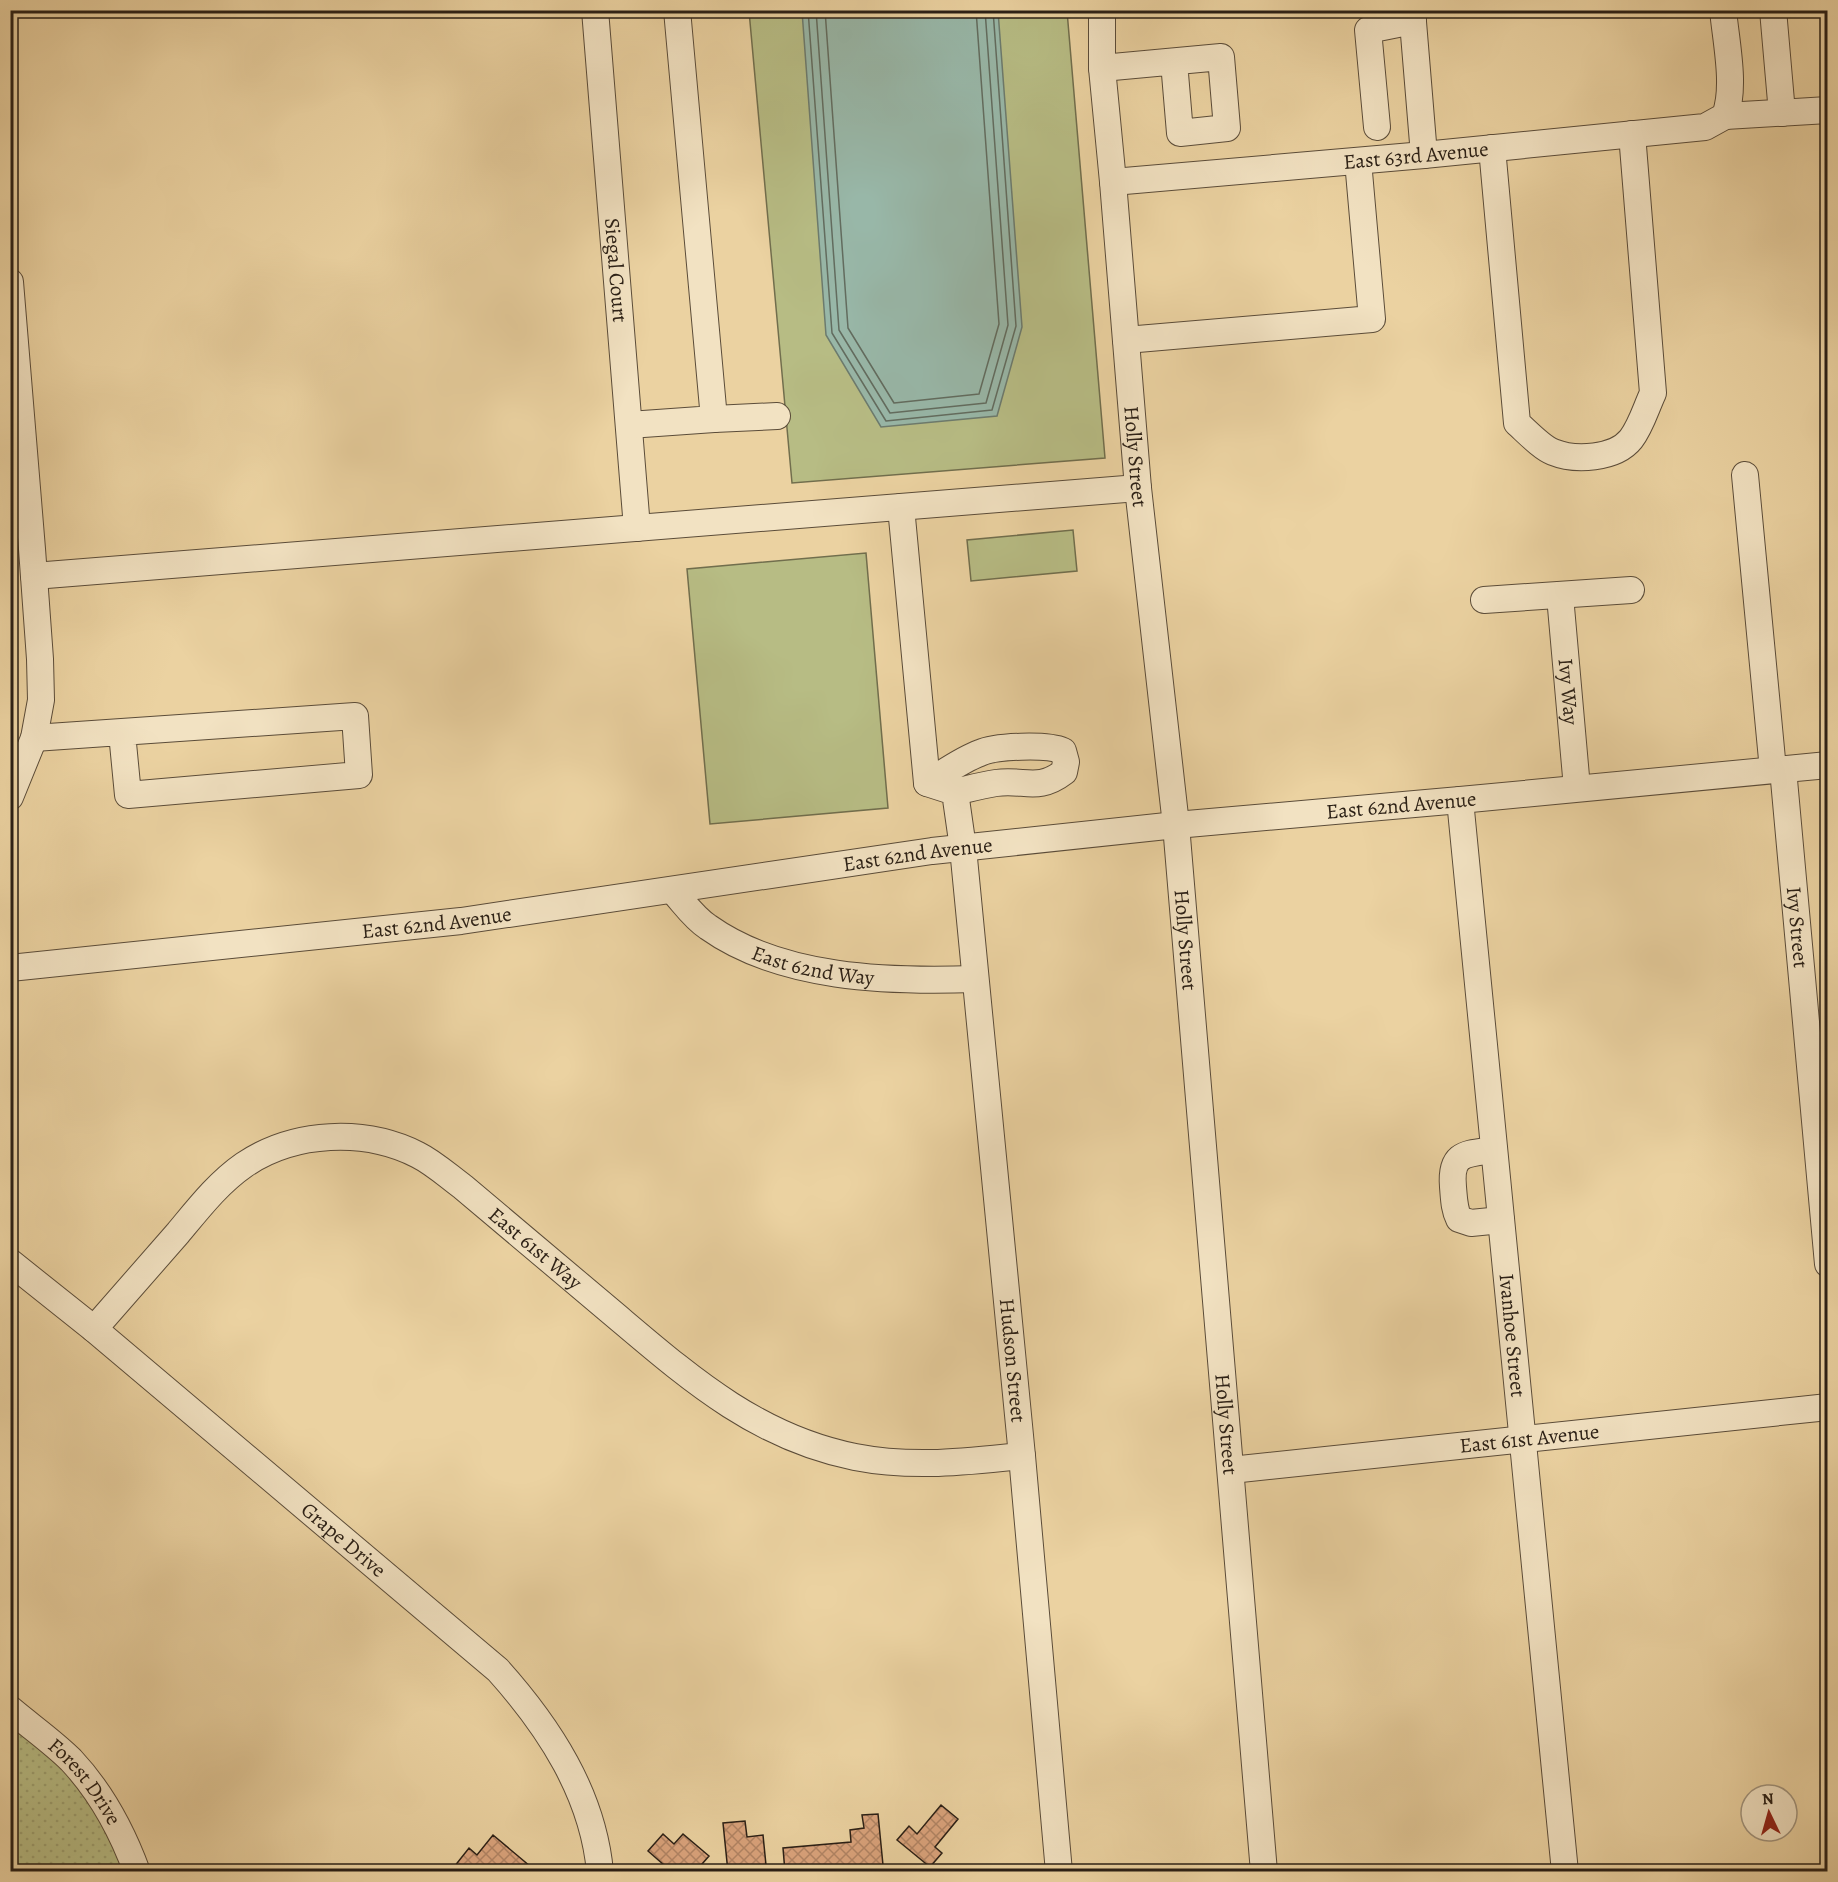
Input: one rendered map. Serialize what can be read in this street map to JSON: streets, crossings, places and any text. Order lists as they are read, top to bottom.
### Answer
{
  "streets": {
    "street": [
      "East 63rd Avenue",
      "Siegal Court",
      "Holly Street",
      "Ivy Way",
      "East 62nd Avenue",
      "Ivy Street",
      "East 62nd Way",
      "East 61st Way",
      "Ivanhoe Street",
      "Hudson Street",
      "East 61st Avenue",
      "Grape Drive",
      "Forest Drive"
    ]
  },
  "crossings": [
    ["East 63rd Avenue", "Holly Street"],
    ["Holly Street", "East 62nd Avenue"],
    ["Holly Street", "East 61st Avenue"],
    ["Ivy Way", "East 62nd Avenue"],
    ["East 62nd Avenue", "Ivy Street"],
    ["East 62nd Avenue", "East 62nd Way"],
    ["East 62nd Avenue", "Ivanhoe Street"],
    ["East 62nd Avenue", "Hudson Street"],
    ["East 62nd Way", "Hudson Street"],
    ["East 61st Way", "Hudson Street"],
    ["East 61st Way", "Grape Drive"],
    ["Ivanhoe Street", "East 61st Avenue"]
  ],
  "north": "top"
}
